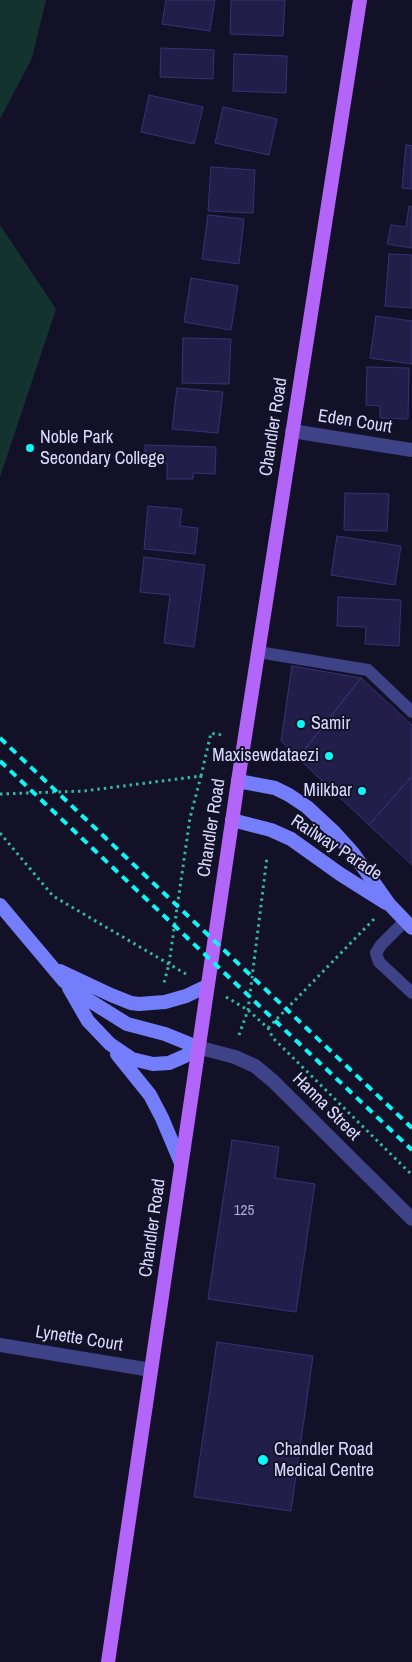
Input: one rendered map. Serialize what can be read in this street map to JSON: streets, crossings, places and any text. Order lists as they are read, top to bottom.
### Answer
{
  "streets": {
    "main road": ["Chandler Road", "Railway Parade"],
    "street": ["Eden Court", "Hanna Street", "Lynette Court"]
  },
  "crossings": [
    ["Eden Court", "Chandler Road"],
    ["Chandler Road", "Railway Parade"],
    ["Chandler Road", "Hanna Street"],
    ["Chandler Road", "Lynette Court"]
  ],
  "places": [
    "Noble Park Secondary College",
    "Samir",
    "Maxisewdataezi",
    "Milkbar",
    "Chandler Road Medical Centre"
  ],
  "house_numbers": ["125"]
}
